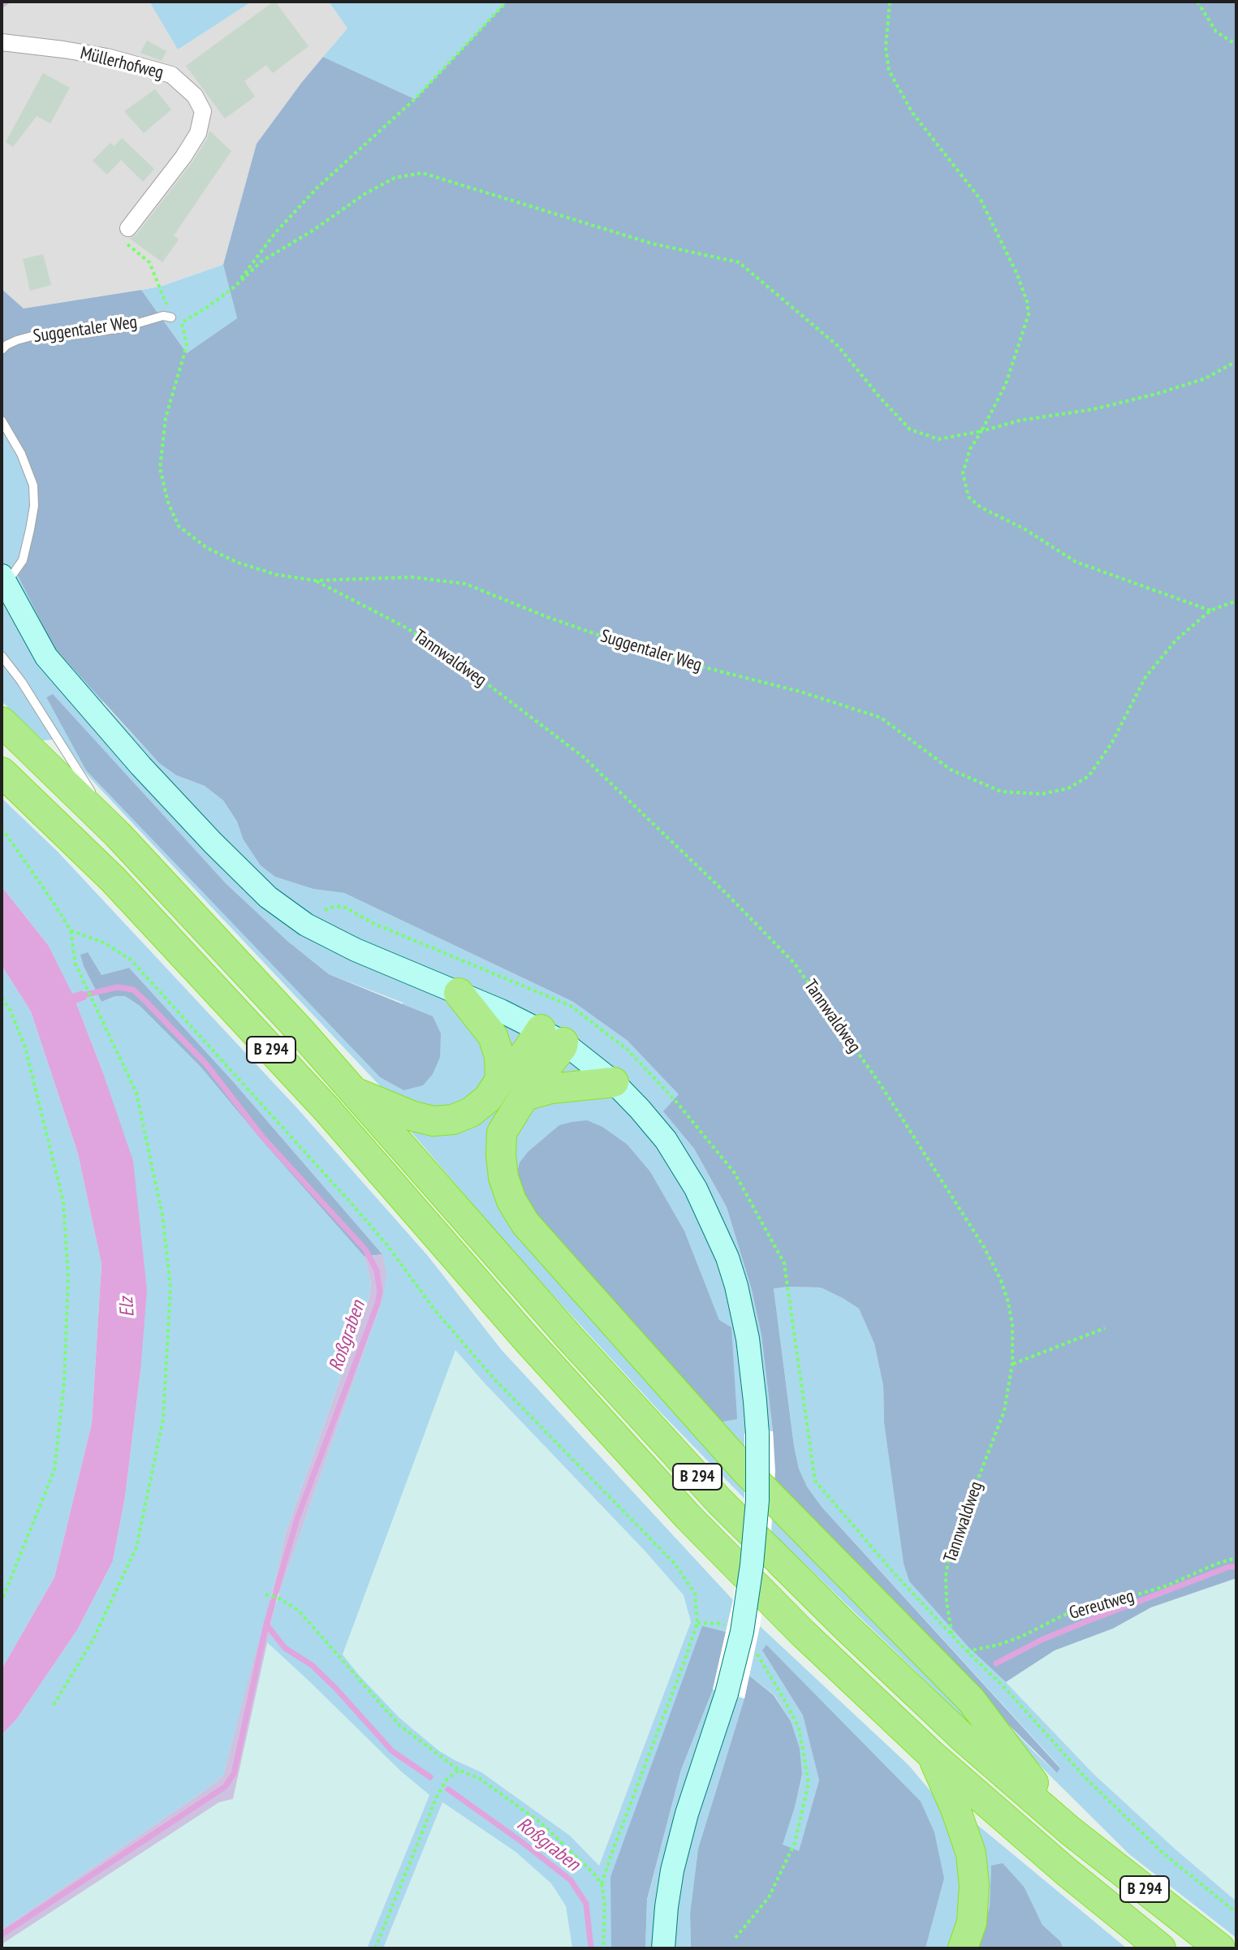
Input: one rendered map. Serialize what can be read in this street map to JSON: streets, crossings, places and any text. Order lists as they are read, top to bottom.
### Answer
{
  "streets": {
    "highway": ["B 294"],
    "street": ["Müllerhofweg"],
    "lane": ["Suggentaler Weg"],
    "path": ["Tannwaldweg", "Gereutweg"]
  },
  "crossings": [
    ["Suggentaler Weg", "Tannwaldweg"],
    ["Tannwaldweg", "Gereutweg"]
  ],
  "water": ["Elz", "Roßgraben"]
}
